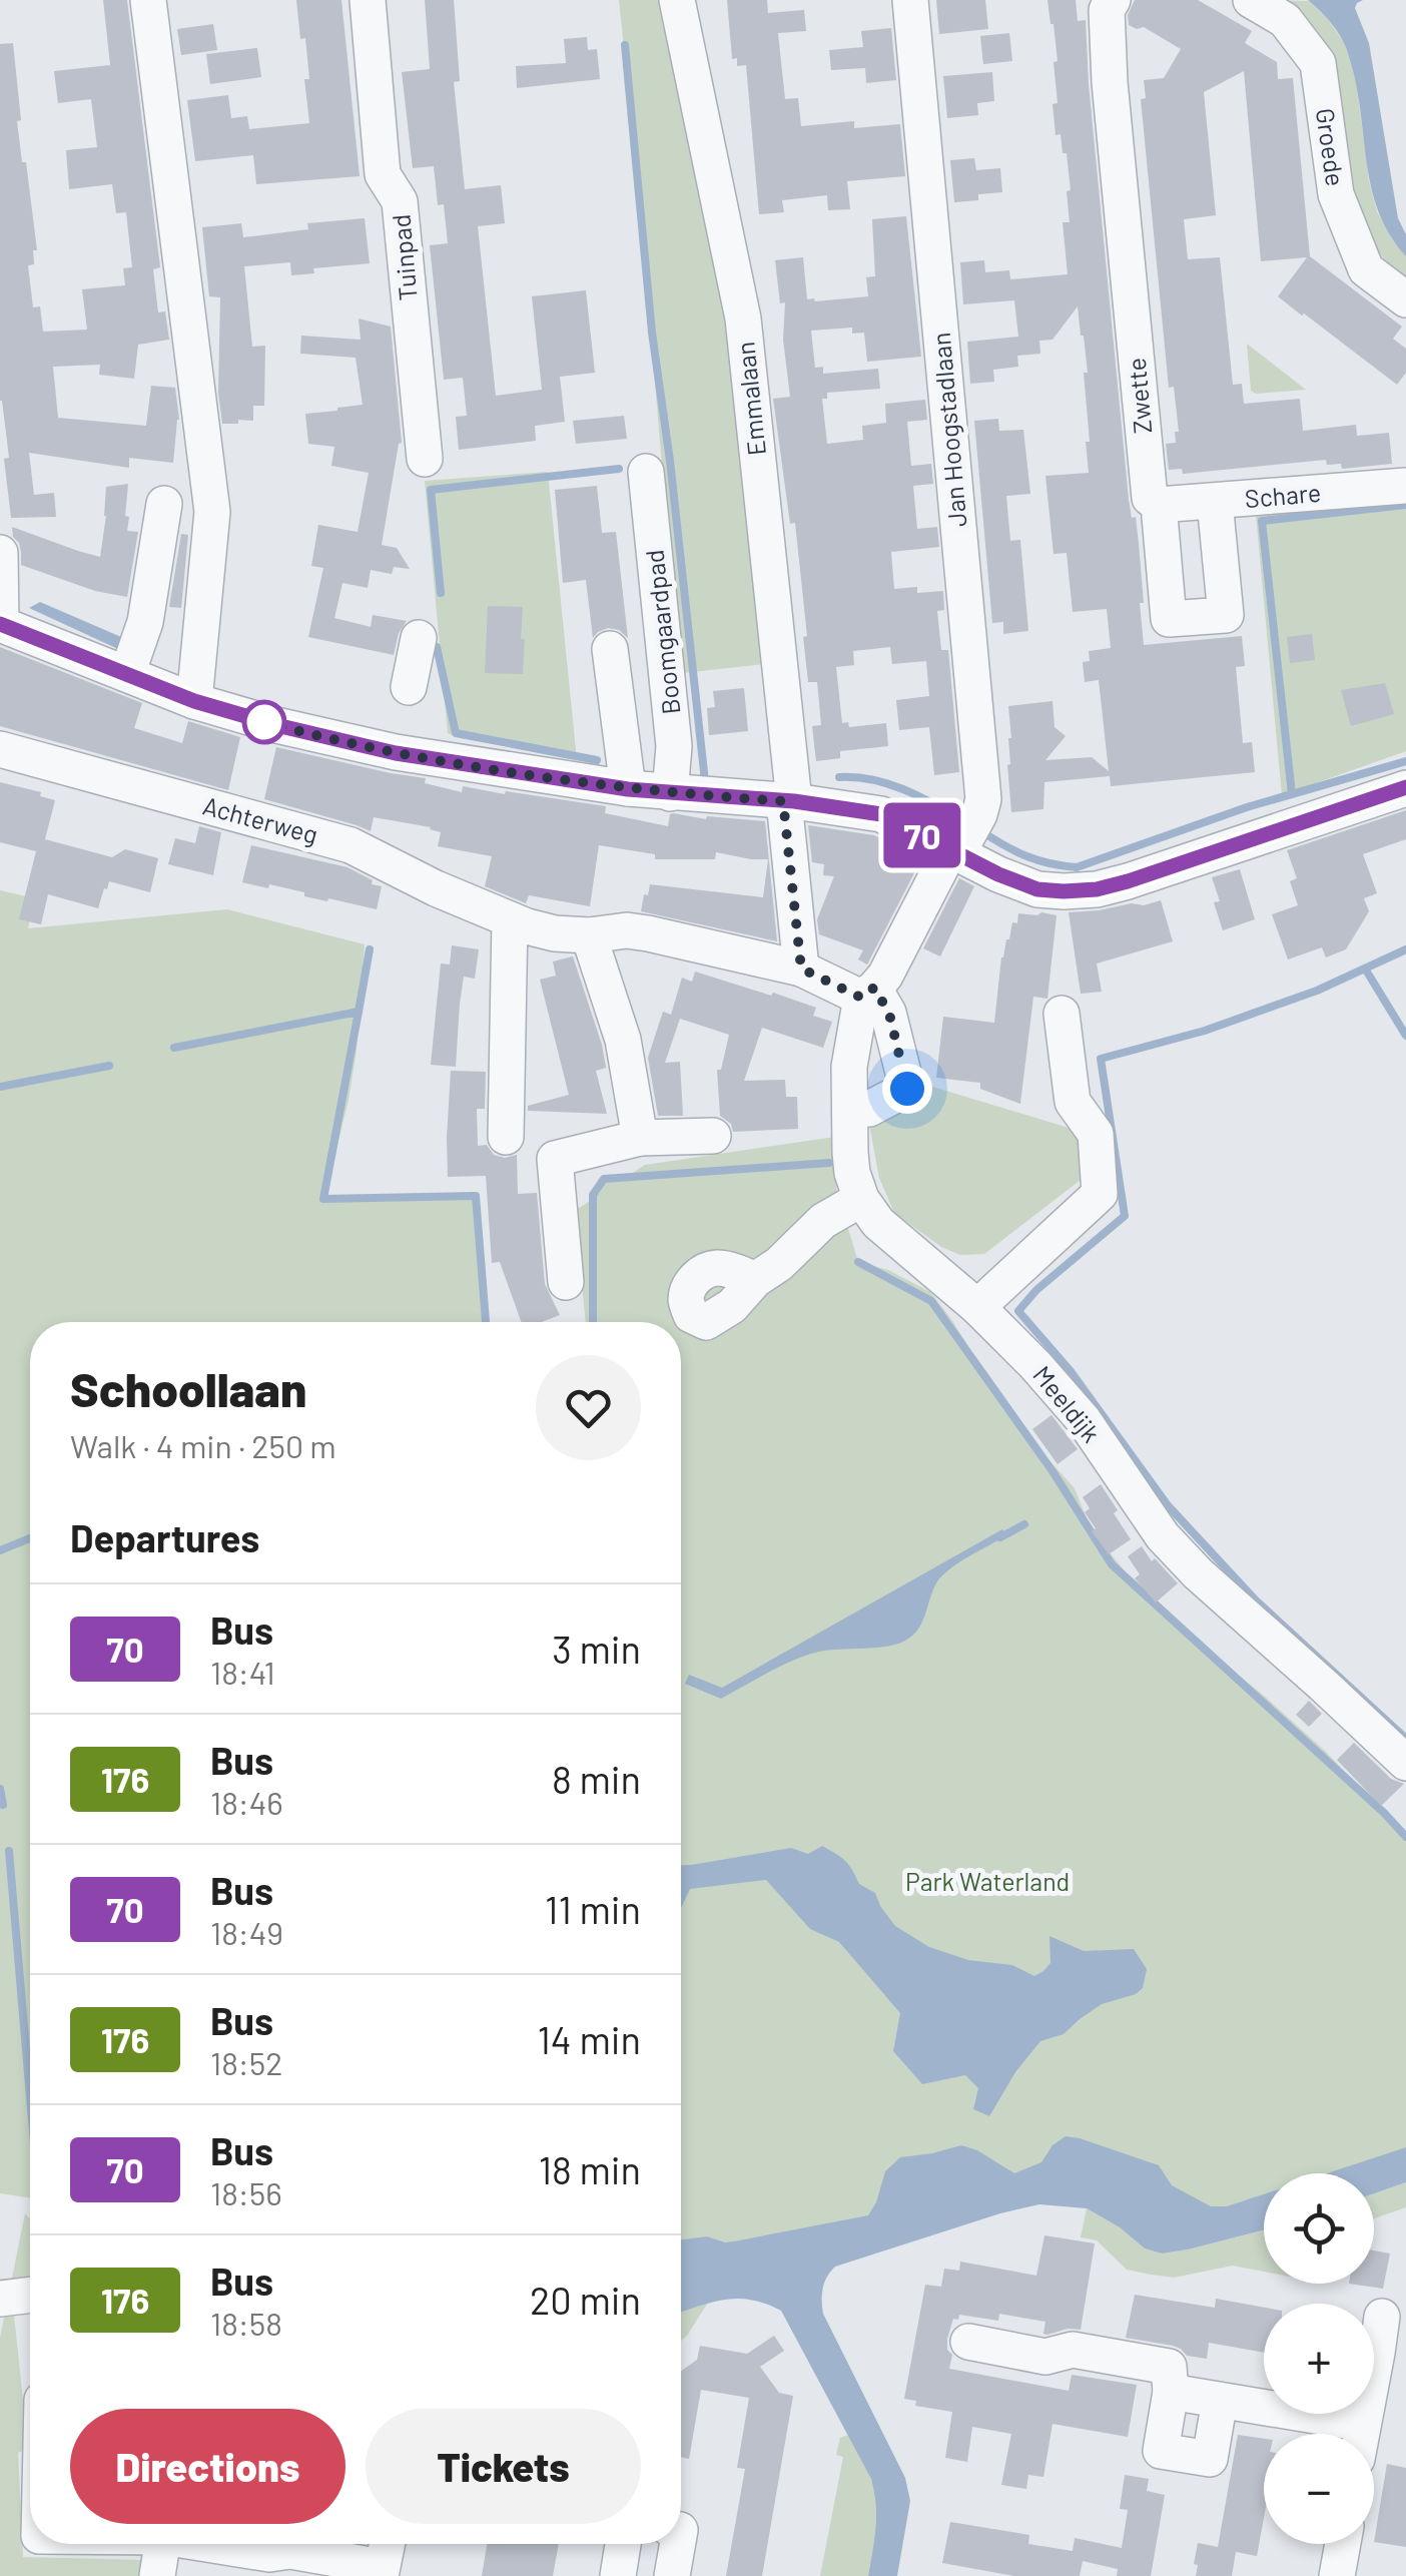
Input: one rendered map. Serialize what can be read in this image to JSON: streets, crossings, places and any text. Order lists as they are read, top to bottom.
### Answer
{
  "streets": {
    "street": [
      "Groede",
      "Tuinpad",
      "Zwette",
      "Emmalaan",
      "Jan Hoogstadlaan",
      "Schare",
      "Boomgaardpad",
      "Achterweg",
      "Meeldijk"
    ]
  },
  "crossings": [
    ["Zwette", "Schare"],
    ["Emmalaan", "Achterweg"]
  ],
  "parks": ["Park Waterland"],
  "lines": ["bus line 70"],
  "page": {
    "on_map": "70",
    "heading": [
      ["Schoollaan", "Walk · 4 min · 250 m"],
      "Departures"
    ],
    "list": [
      {
        "mark": "70",
        "name": "Bus",
        "note": "18:41",
        "value": "3 min"
      },
      {
        "mark": "176",
        "name": "Bus",
        "note": "18:46",
        "value": "8 min"
      },
      {
        "mark": "70",
        "name": "Bus",
        "note": "18:49",
        "value": "11 min"
      },
      {
        "mark": "176",
        "name": "Bus",
        "note": "18:52",
        "value": "14 min"
      },
      {
        "mark": "70",
        "name": "Bus",
        "note": "18:56",
        "value": "18 min"
      },
      {
        "mark": "176",
        "name": "Bus",
        "note": "18:58",
        "value": "20 min"
      }
    ],
    "map_buttons": ["+", "−"],
    "buttons": ["Directions", "Tickets"]
  }
}
